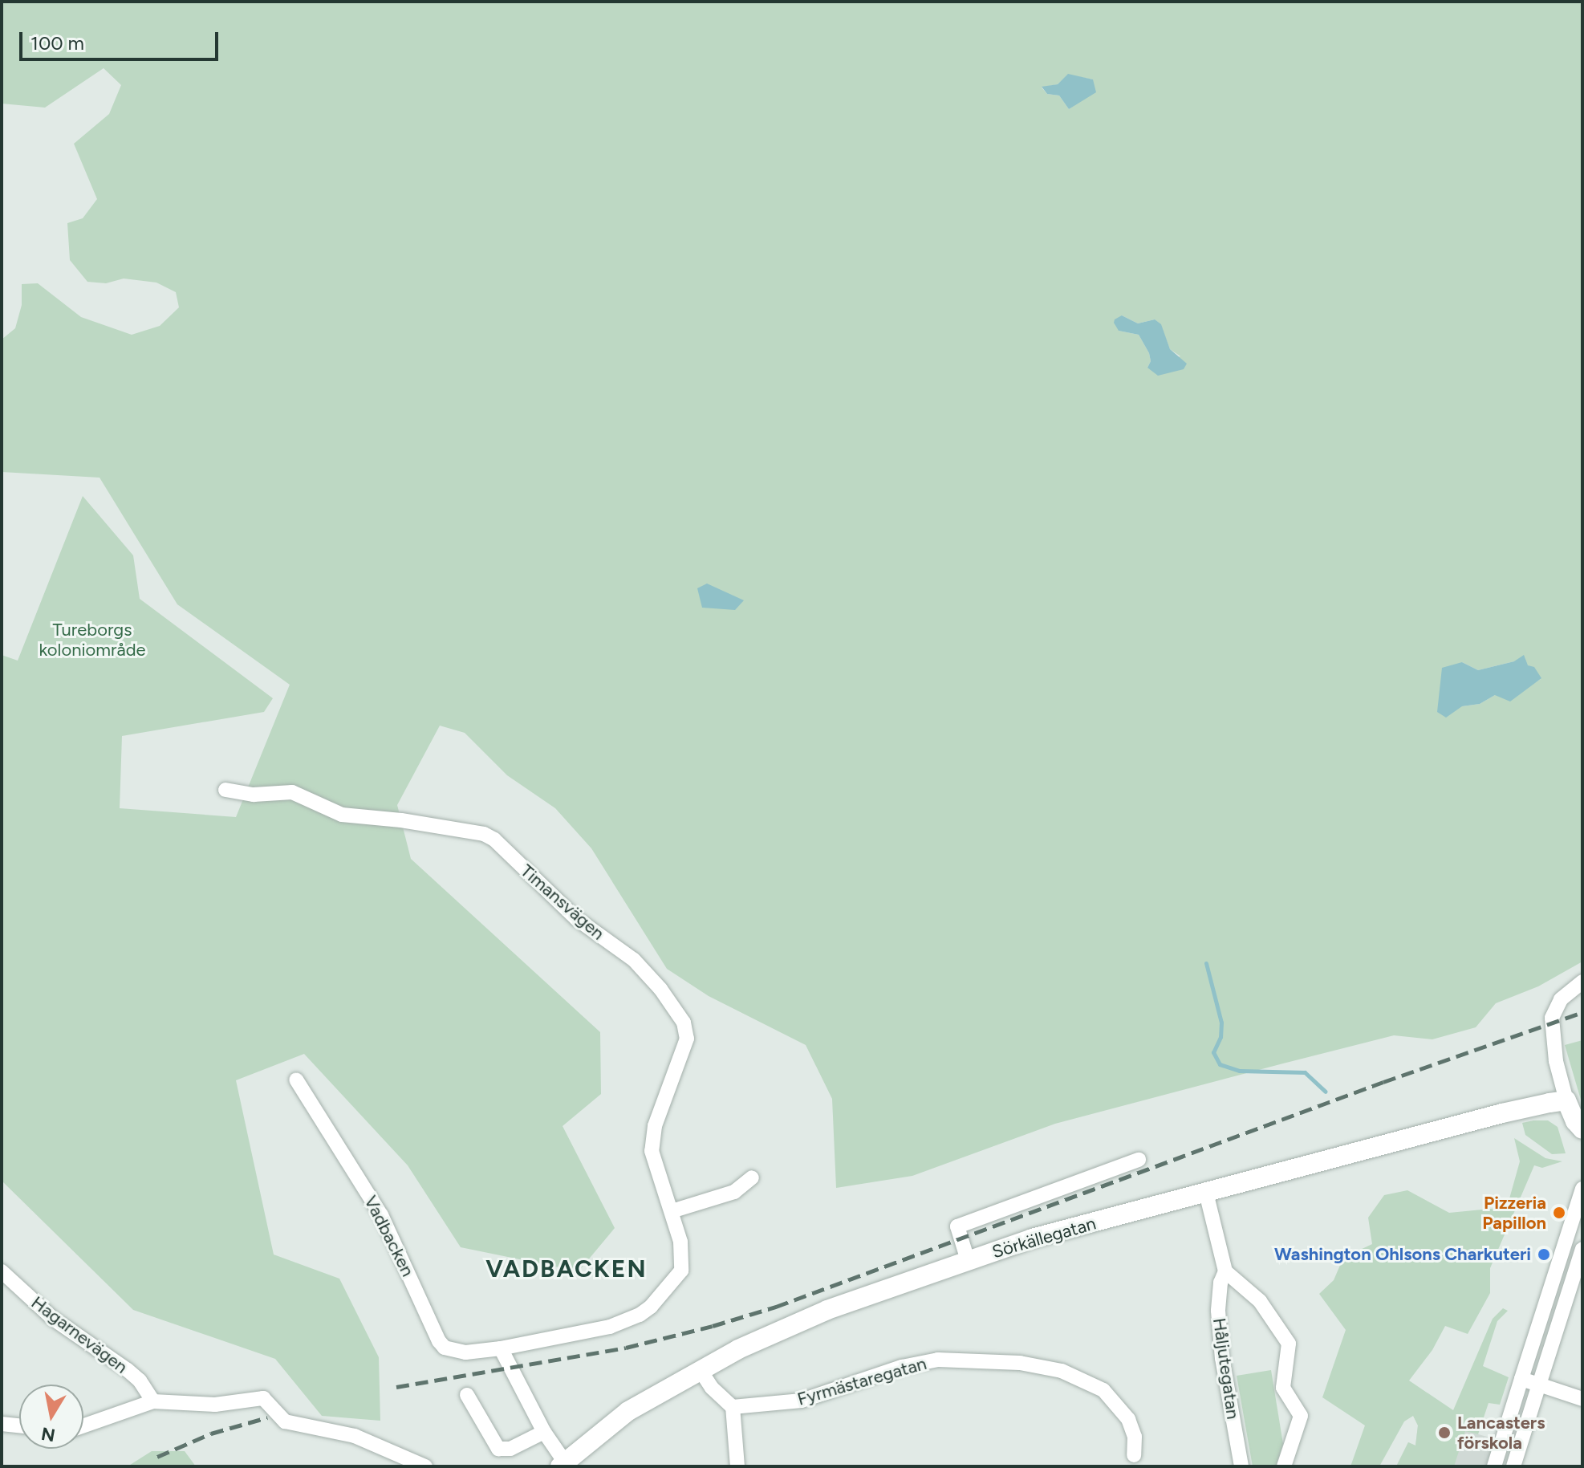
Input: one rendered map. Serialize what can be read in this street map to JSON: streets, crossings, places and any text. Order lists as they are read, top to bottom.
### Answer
{
  "streets": {
    "street": [
      "Timansvägen",
      "Vadbacken",
      "Sörkällegatan",
      "Hagarnevägen",
      "Håljutegatan",
      "Fyrmästaregatan"
    ]
  },
  "crossings": [
    ["Timansvägen", "Vadbacken"],
    ["Sörkällegatan", "Håljutegatan"]
  ],
  "districts": ["VADBACKEN"],
  "parks": ["Tureborgs koloniområde"],
  "places": ["Pizzeria Papillon", "Washington Ohlsons Charkuteri", "Lancasters förskola"],
  "scale_bar": "100 m",
  "north": "bottom"
}
